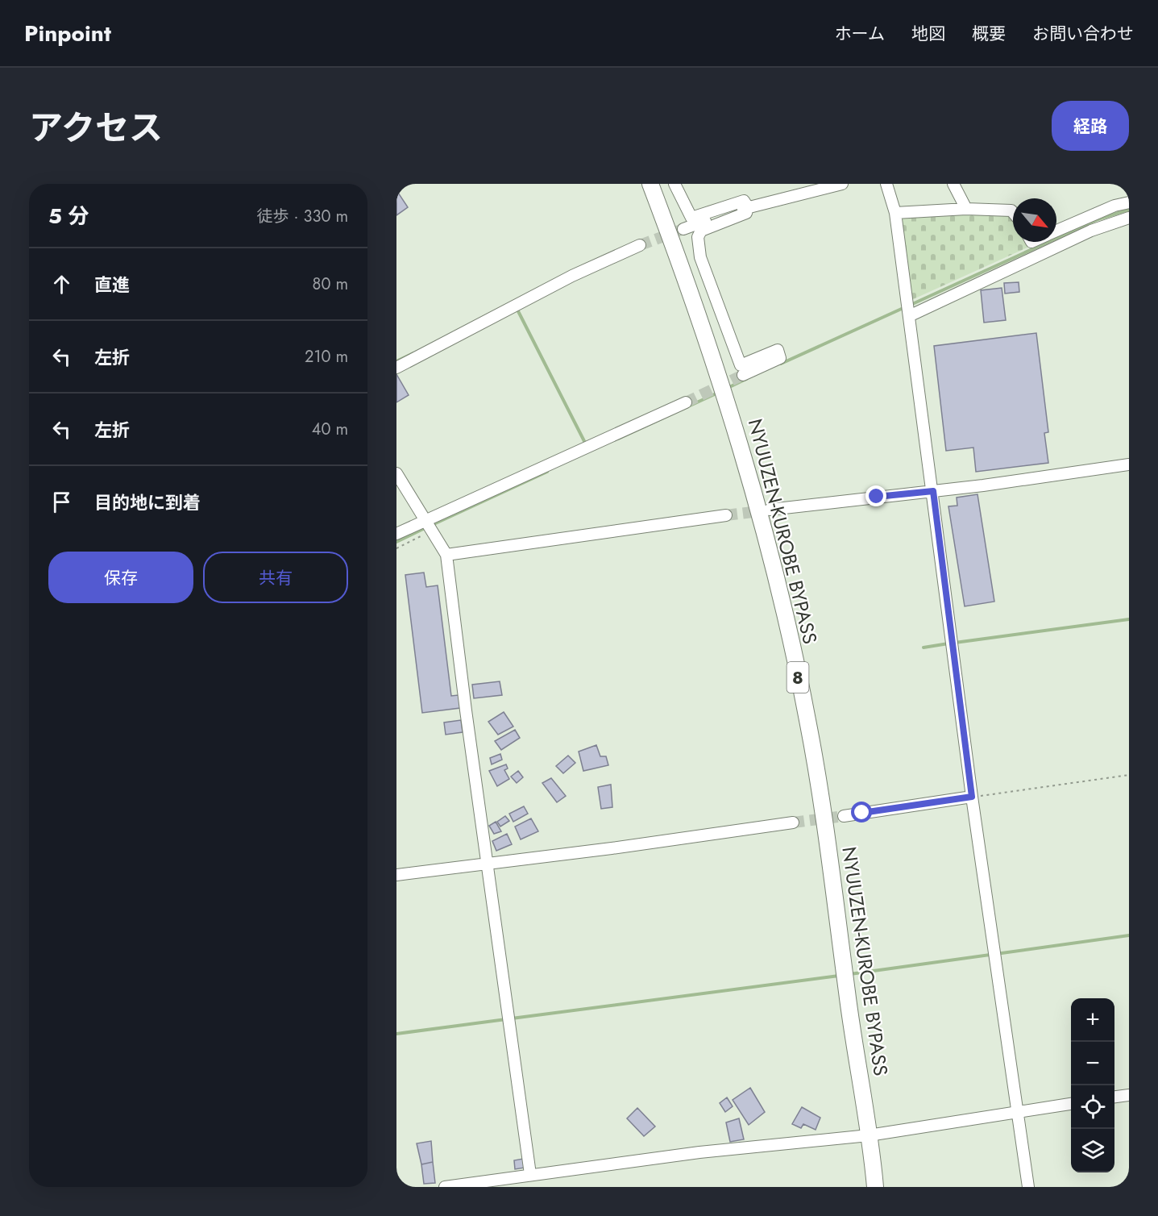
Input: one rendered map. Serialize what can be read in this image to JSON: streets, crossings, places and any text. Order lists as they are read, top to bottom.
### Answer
{
  "streets": {
    "highway": ["NYUUZEN-KUROBE BYPASS", "8"]
  },
  "north": "bottom right",
  "page": {
    "header": "Pinpoint",
    "nav": [
      "ホーム",
      "地図",
      "概要",
      "お問い合わせ"
    ],
    "title": "アクセス",
    "buttons": [
      "経路",
      ["保存", "共有"]
    ],
    "heading": ["5 分", "徒歩 · 330 m"],
    "list": [
      ["直進", "80 m"],
      ["左折", "210 m"],
      ["左折", "40 m"],
      "目的地に到着"
    ],
    "map_buttons": ["+", "−"]
  }
}
